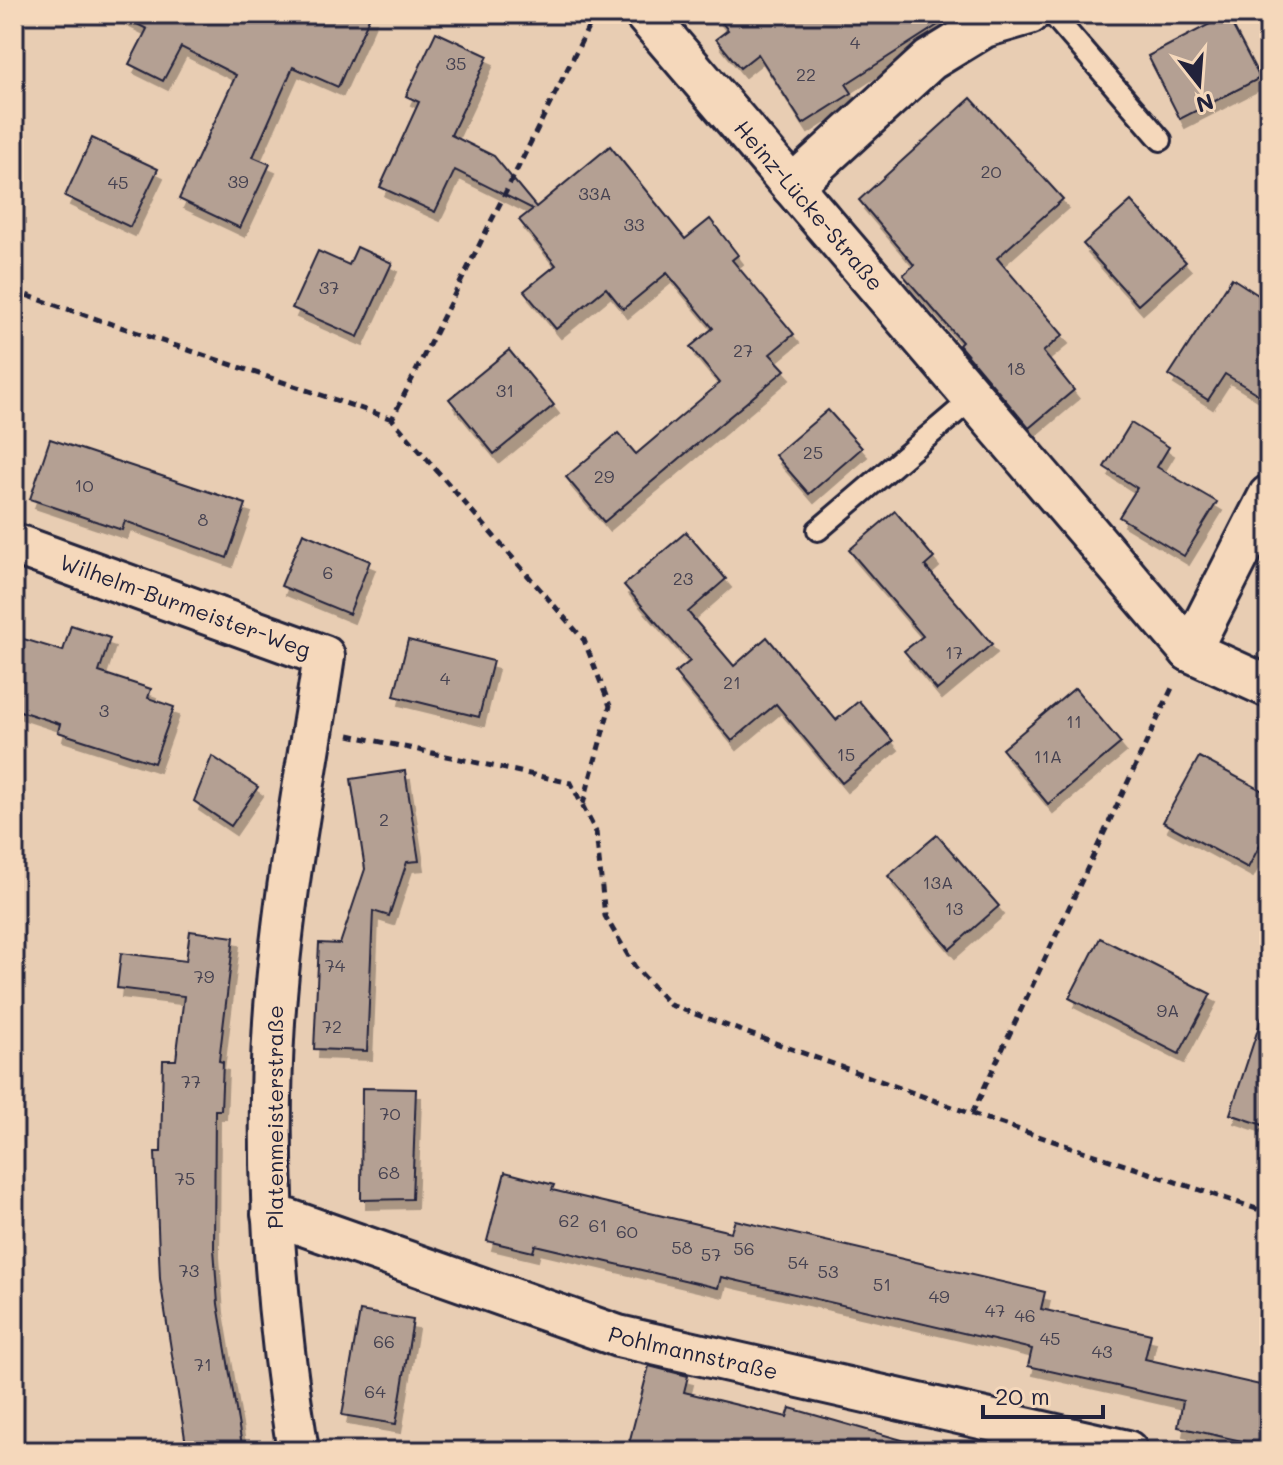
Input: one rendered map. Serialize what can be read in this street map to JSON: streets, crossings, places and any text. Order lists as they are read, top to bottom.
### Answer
{
  "streets": {
    "street": [
      "Heinz-Lücke-Straße",
      "Wilhelm-Burmeister-Weg",
      "Platenmeisterstraße",
      "Pohlmannstraße"
    ]
  },
  "crossings": [
    ["Wilhelm-Burmeister-Weg", "Platenmeisterstraße"],
    ["Platenmeisterstraße", "Pohlmannstraße"]
  ],
  "house_numbers": [
    "4",
    "35",
    "22",
    "20",
    "39",
    "45",
    "33A",
    "33",
    "37",
    "27",
    "18",
    "31",
    "25",
    "29",
    "10",
    "8",
    "6",
    "23",
    "17",
    "4",
    "21",
    "3",
    "11",
    "15",
    "11A",
    "2",
    "13A",
    "13",
    "74",
    "79",
    "9A",
    "72",
    "77",
    "70",
    "68",
    "75",
    "62",
    "61",
    "60",
    "58",
    "56",
    "57",
    "54",
    "73",
    "53",
    "51",
    "49",
    "47",
    "46",
    "45",
    "66",
    "43",
    "71",
    "64"
  ],
  "scale_bar": "20 m",
  "north": "bottom"
}
